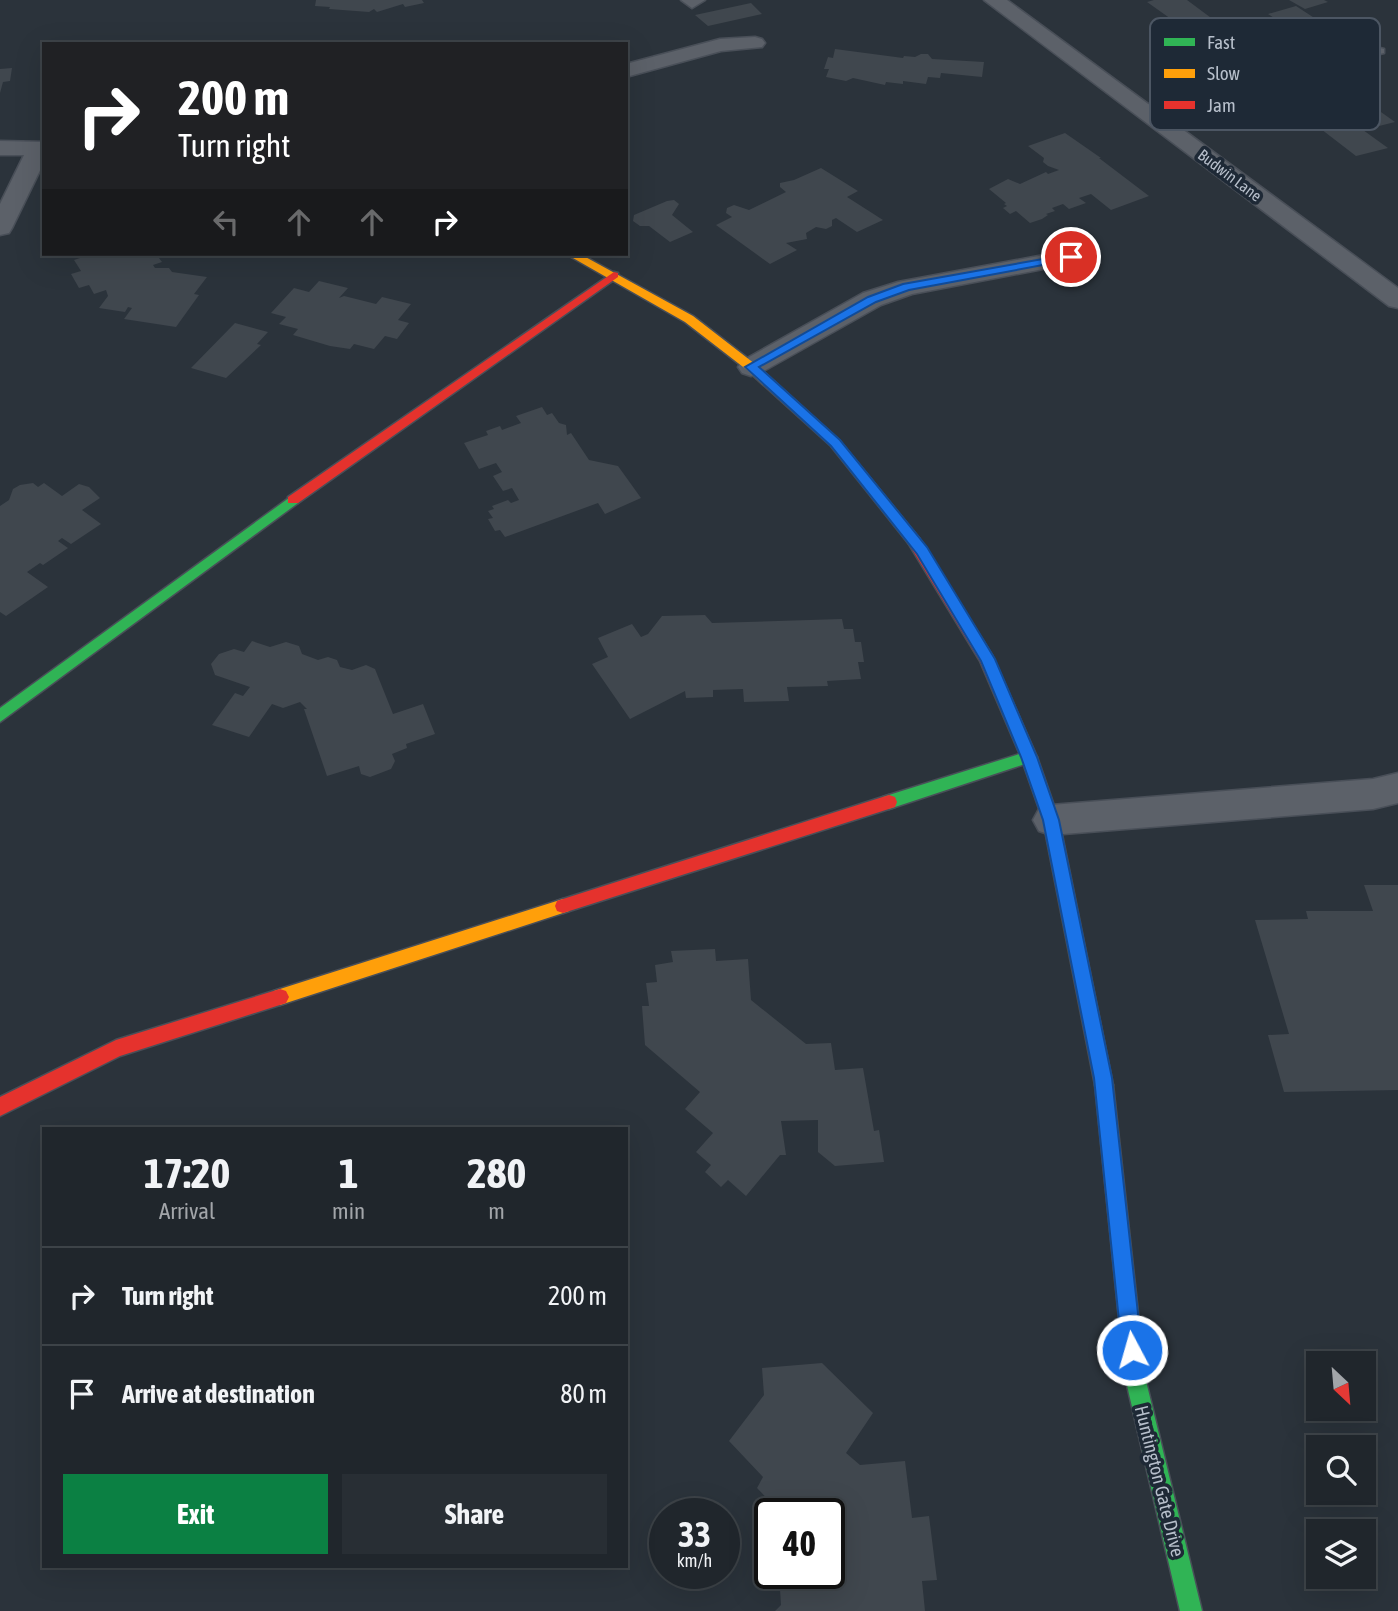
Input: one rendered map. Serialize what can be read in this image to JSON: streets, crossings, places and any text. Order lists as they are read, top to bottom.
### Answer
{
  "streets": {
    "street": ["Budwin Lane", "Huntington Gate Drive"]
  },
  "legend": ["Fast", "Slow", "Jam"],
  "north": "bottom right",
  "page": {
    "turn": ["200 m", "Turn right"],
    "eta": [
      "17:20",
      "Arrival",
      "1",
      "min",
      "280",
      "m"
    ],
    "list": [
      {
        "name": "Turn right",
        "value": "200 m"
      },
      {
        "name": "Arrive at destination",
        "value": "80 m"
      }
    ],
    "buttons": ["Exit", "Share"],
    "speed": "33 km/h",
    "limit": "40"
  }
}
